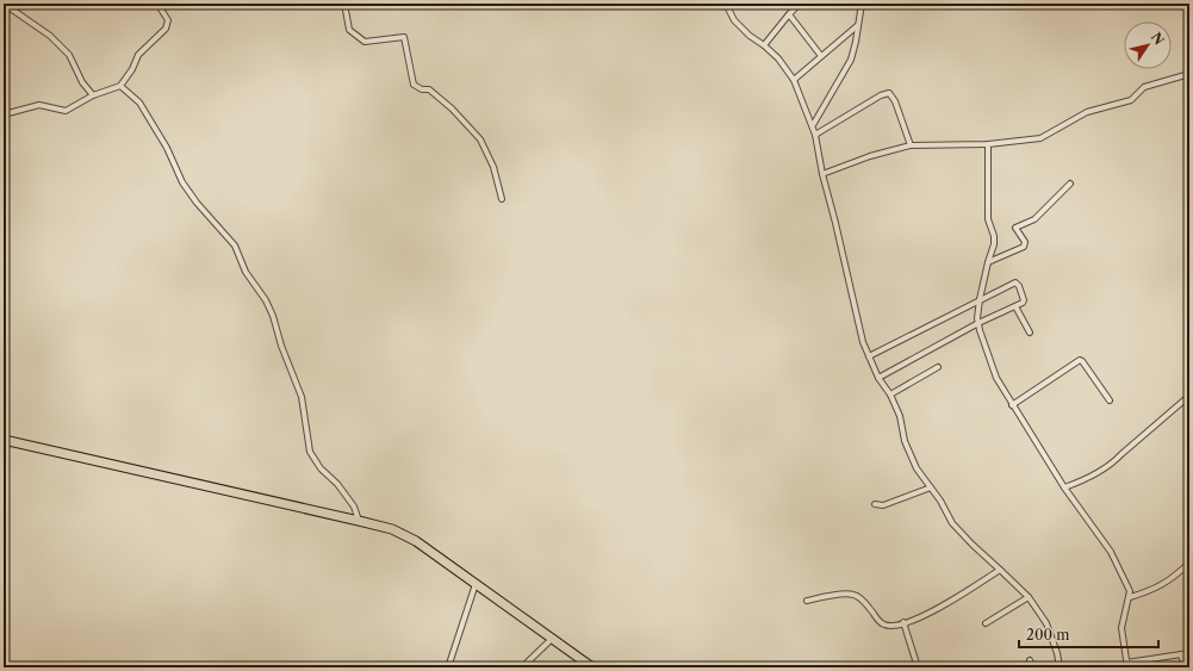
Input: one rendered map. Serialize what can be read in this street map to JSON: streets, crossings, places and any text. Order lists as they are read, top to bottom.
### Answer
{
  "scale_bar": "200 m",
  "north": "top right"
}
